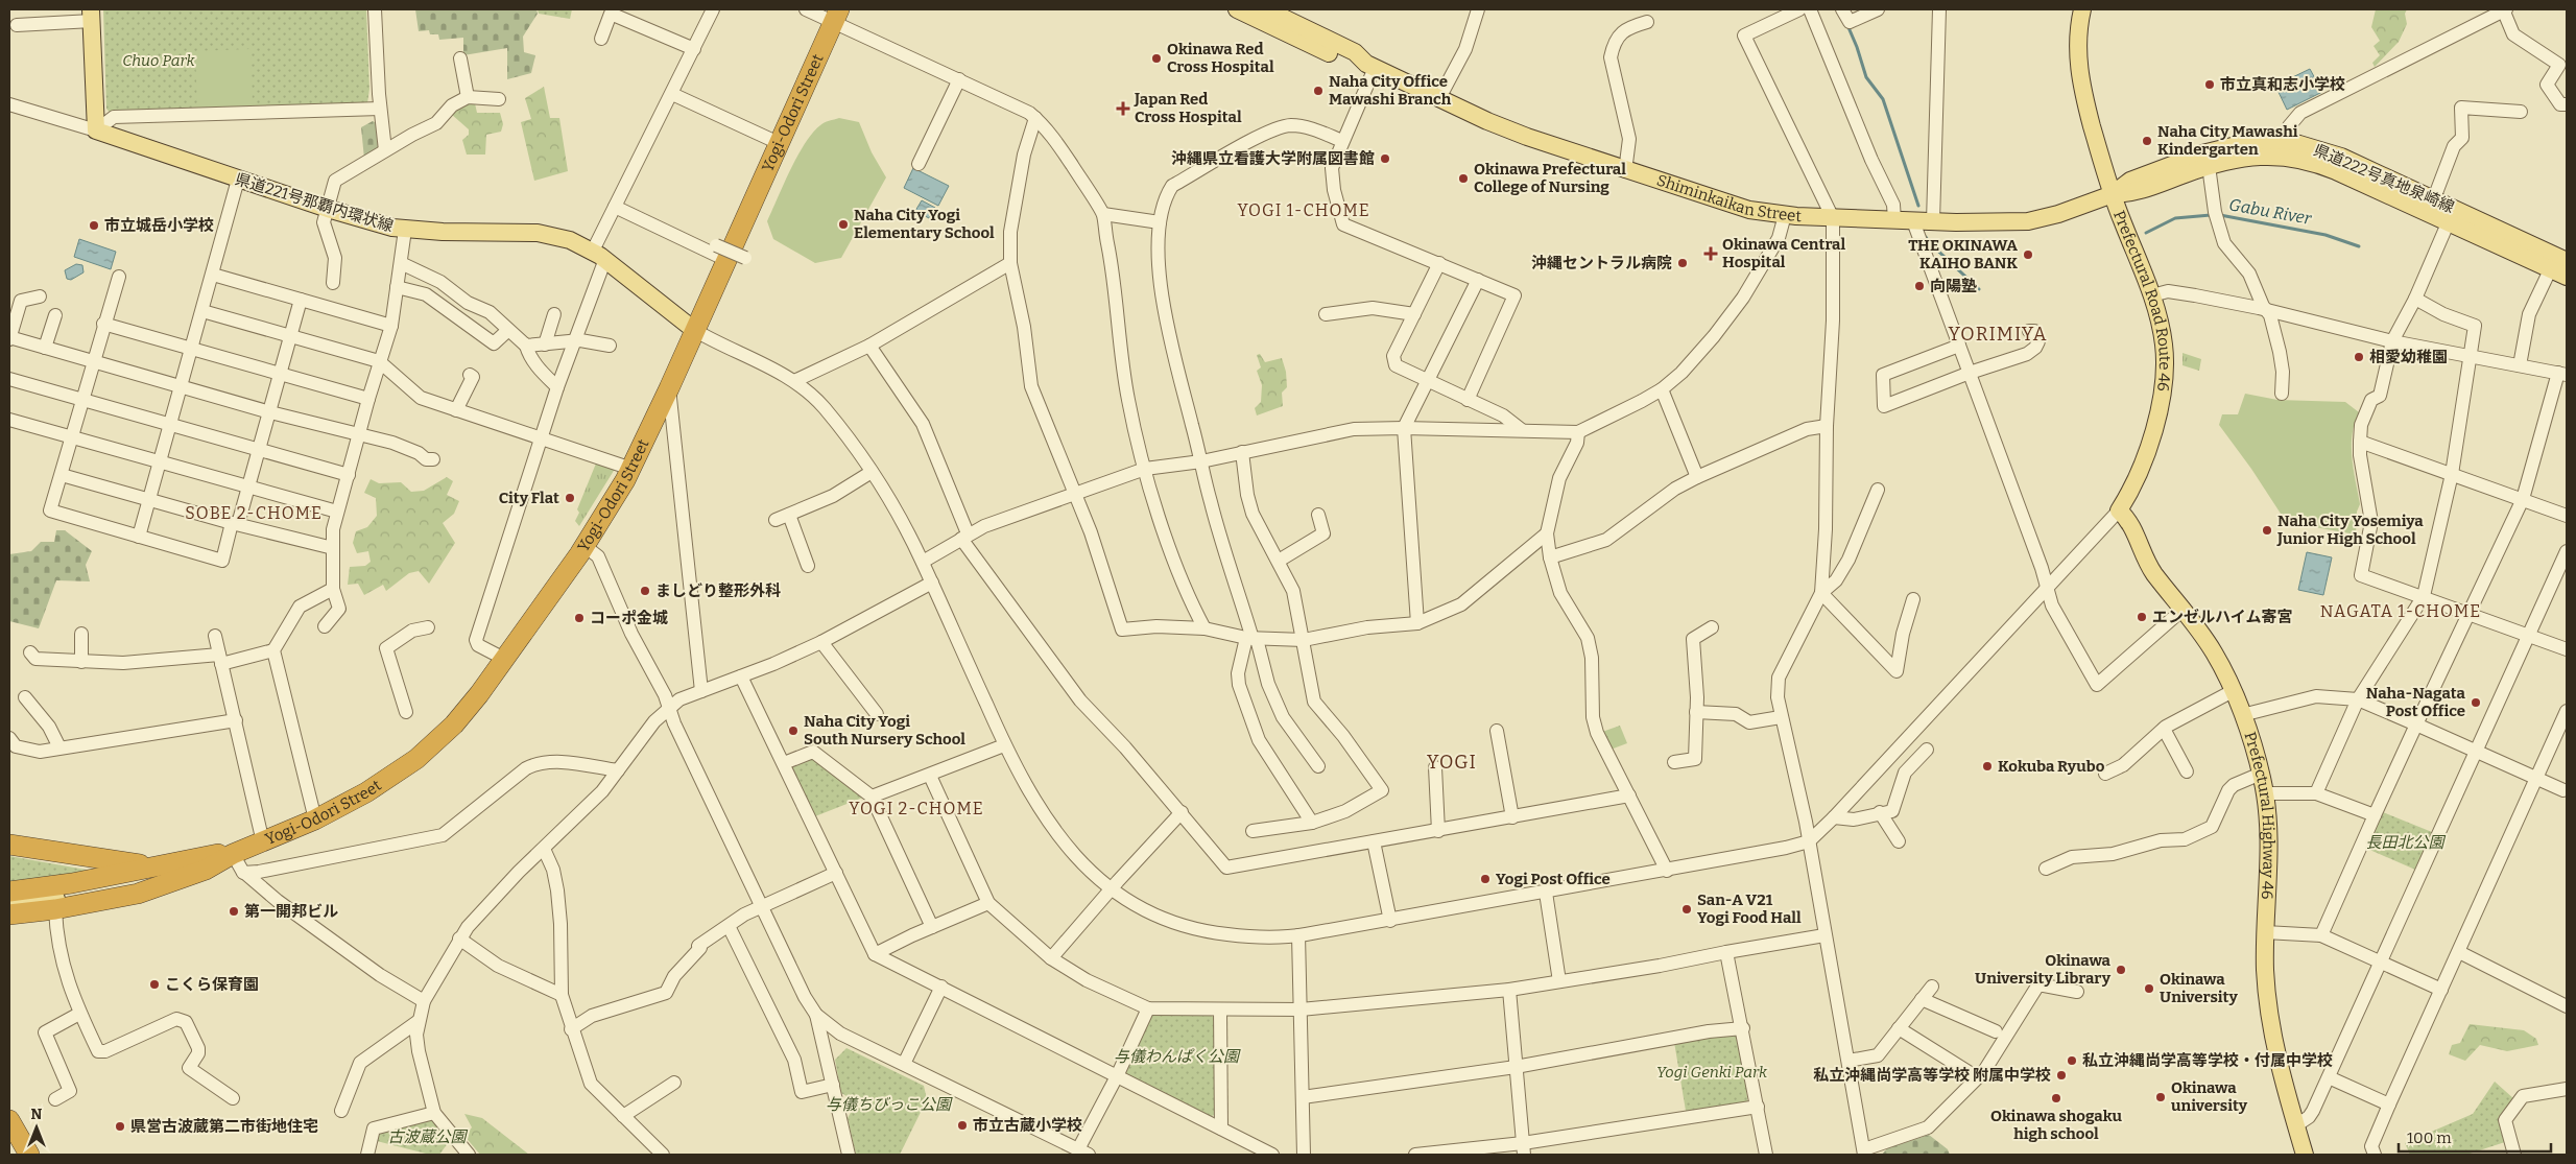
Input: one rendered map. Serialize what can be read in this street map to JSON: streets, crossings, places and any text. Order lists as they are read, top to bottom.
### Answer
{
  "streets": {
    "highway": ["Yogi-Odori Street"],
    "main road": [
      "県道222号真地泉崎線",
      "Shiminkaikan Street",
      "県道221号那覇内環状線",
      "Prefectural Road Route 46",
      "Prefectural Highway 46"
    ]
  },
  "crossings": [
    ["Yogi-Odori Street", "県道221号那覇内環状線"],
    ["県道222号真地泉崎線", "Shiminkaikan Street"],
    ["県道222号真地泉崎線", "Prefectural Road Route 46"],
    ["Shiminkaikan Street", "Prefectural Road Route 46"],
    ["Prefectural Road Route 46", "Prefectural Highway 46"]
  ],
  "districts": [
    "YOGI 1-CHOME",
    "YORIMIYA",
    "SOBE 2-CHOME",
    "NAGATA 1-CHOME",
    "YOGI",
    "YOGI 2-CHOME"
  ],
  "water": ["Gabu River"],
  "parks": [
    "Chuo Park",
    "長田北公園",
    "与儀わんぱく公園",
    "Yogi Genki Park",
    "与儀ちびっこ公園",
    "古波蔵公園"
  ],
  "places": {
    "other": [
      "Okinawa Red Cross Hospital",
      "市立真和志小学校",
      "Naha City Office Mawashi Branch",
      "Naha City Mawashi Kindergarten",
      "沖縄県立看護大学附属図書館",
      "Okinawa Prefectural College of Nursing",
      "Naha City Yogi Elementary School",
      "市立城岳小学校",
      "THE OKINAWA KAIHO BANK",
      "沖縄セントラル病院",
      "向陽塾",
      "相愛幼稚園",
      "City Flat",
      "Naha City Yosemiya Junior High School",
      "ましどり整形外科",
      "エンゼルハイム寄宮",
      "コーポ金城",
      "Naha-Nagata Post Office",
      "Naha City Yogi South Nursery School",
      "Kokuba Ryubo",
      "Yogi Post Office",
      "San-A V21 Yogi Food Hall",
      "第一開邦ビル",
      "Okinawa University Library",
      "こくら保育園",
      "Okinawa University",
      "私立沖縄尚学高等学校・付属中学校",
      "私立沖縄尚学高等学校 附属中学校",
      "Okinawa university",
      "Okinawa shogaku high school",
      "市立古蔵小学校",
      "県営古波蔵第二市街地住宅"
    ],
    "health": ["Japan Red Cross Hospital", "Okinawa Central Hospital"]
  },
  "scale_bar": "100 m",
  "north": "top"
}
